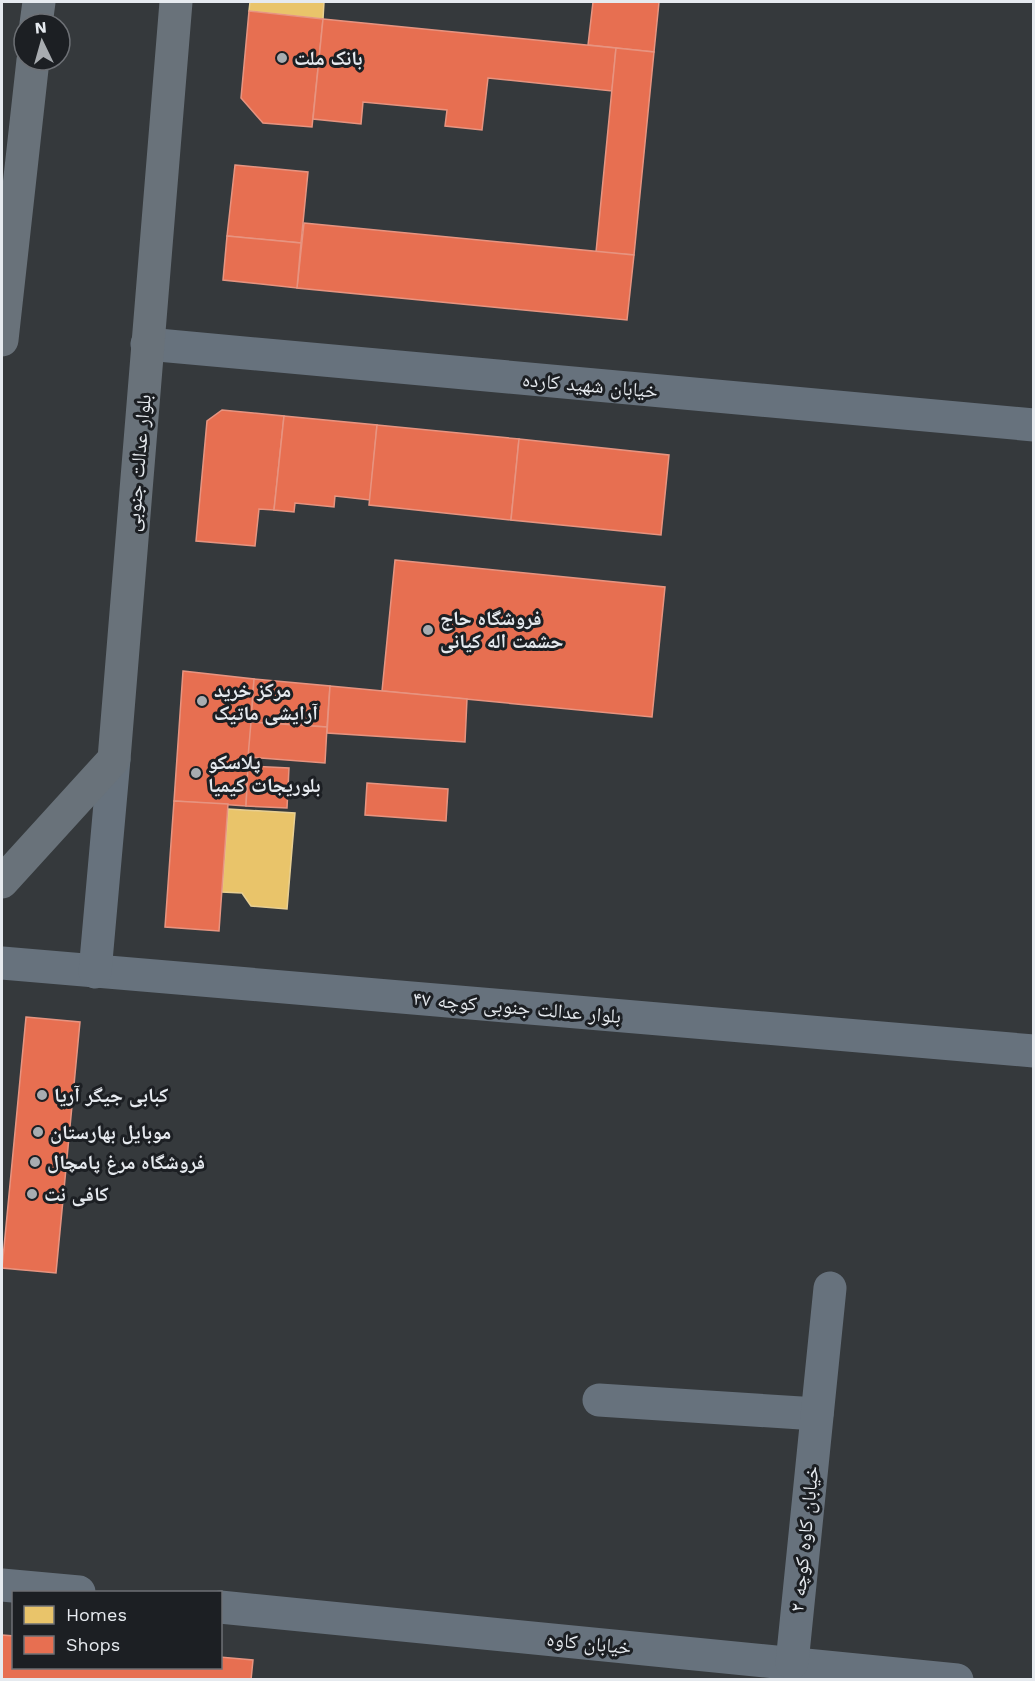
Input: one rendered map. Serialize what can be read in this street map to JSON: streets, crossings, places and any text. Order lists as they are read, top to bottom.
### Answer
{
  "streets": {
    "main road": ["بلوار عدالت جنوبی"],
    "street": [
      "خیابان شهید کارده",
      "بلوار عدالت جنوبی کوچه ۴۷",
      "خیابان کاوه کوچه ۲",
      "خیابان کاوه"
    ]
  },
  "crossings": [
    ["خیابان شهید کارده", "بلوار عدالت جنوبی"],
    ["خیابان کاوه کوچه ۲", "خیابان کاوه"]
  ],
  "places": [
    "بانک ملت",
    "فروشگاه حاج حشمت اله کیانی",
    "مرکز خرید آرایشی ماتیک",
    "پلاسکو بلوریجات کیمیا",
    "کبابی جیگر آریا",
    "موبایل بهارستان",
    "فروشگاه مرغ پامچال",
    "کافی نت"
  ],
  "legend": ["Homes", "Shops"],
  "north": "top"
}
